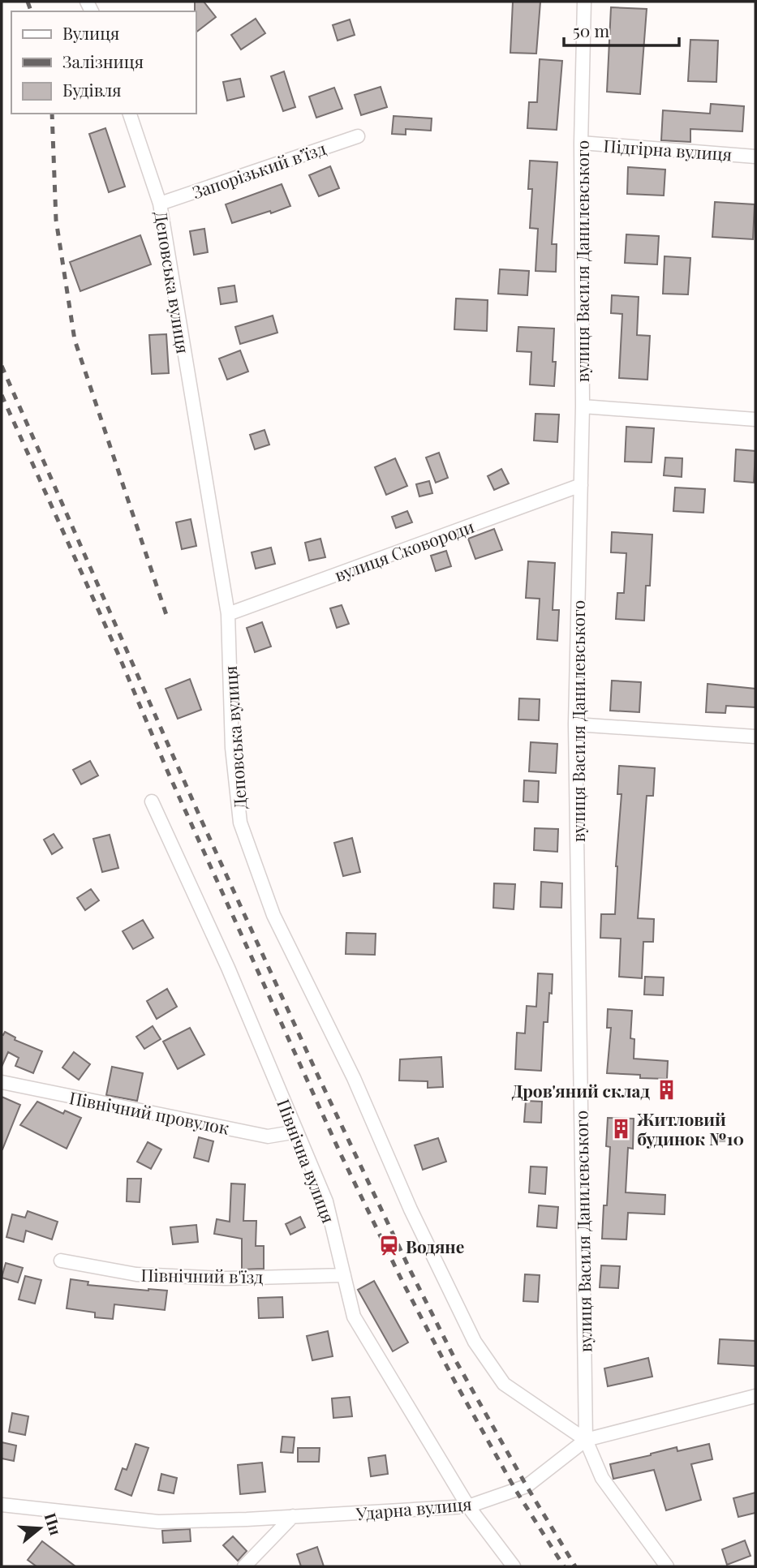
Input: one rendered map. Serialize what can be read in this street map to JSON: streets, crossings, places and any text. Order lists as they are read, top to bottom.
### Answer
{
  "streets": {
    "street": [
      "Підгірна вулиця",
      "Запорізький вʼїзд",
      "вулиця Василя Данилевського",
      "Деповська вулиця",
      "вулиця Сковороди",
      "Північний провулок",
      "Північна вулиця",
      "Північний в'їзд",
      "Ударна вулиця"
    ]
  },
  "crossings": [
    ["Підгірна вулиця", "вулиця Василя Данилевського"],
    ["Запорізький вʼїзд", "Деповська вулиця"],
    ["вулиця Василя Данилевського", "Деповська вулиця"],
    ["вулиця Василя Данилевського", "вулиця Сковороди"],
    ["вулиця Василя Данилевського", "Ударна вулиця"],
    ["Деповська вулиця", "вулиця Сковороди"],
    ["Деповська вулиця", "Ударна вулиця"],
    ["Північний провулок", "Північна вулиця"],
    ["Північна вулиця", "Північний в'їзд"],
    ["Північна вулиця", "Ударна вулиця"]
  ],
  "places": {
    "building": ["Дров'яний склад", "Житловий будинок №10"],
    "station": ["Водяне"]
  },
  "legend": ["Вулиця", "Залізниця", "Будівля"],
  "scale_bar": "50 m",
  "north": "right"
}
